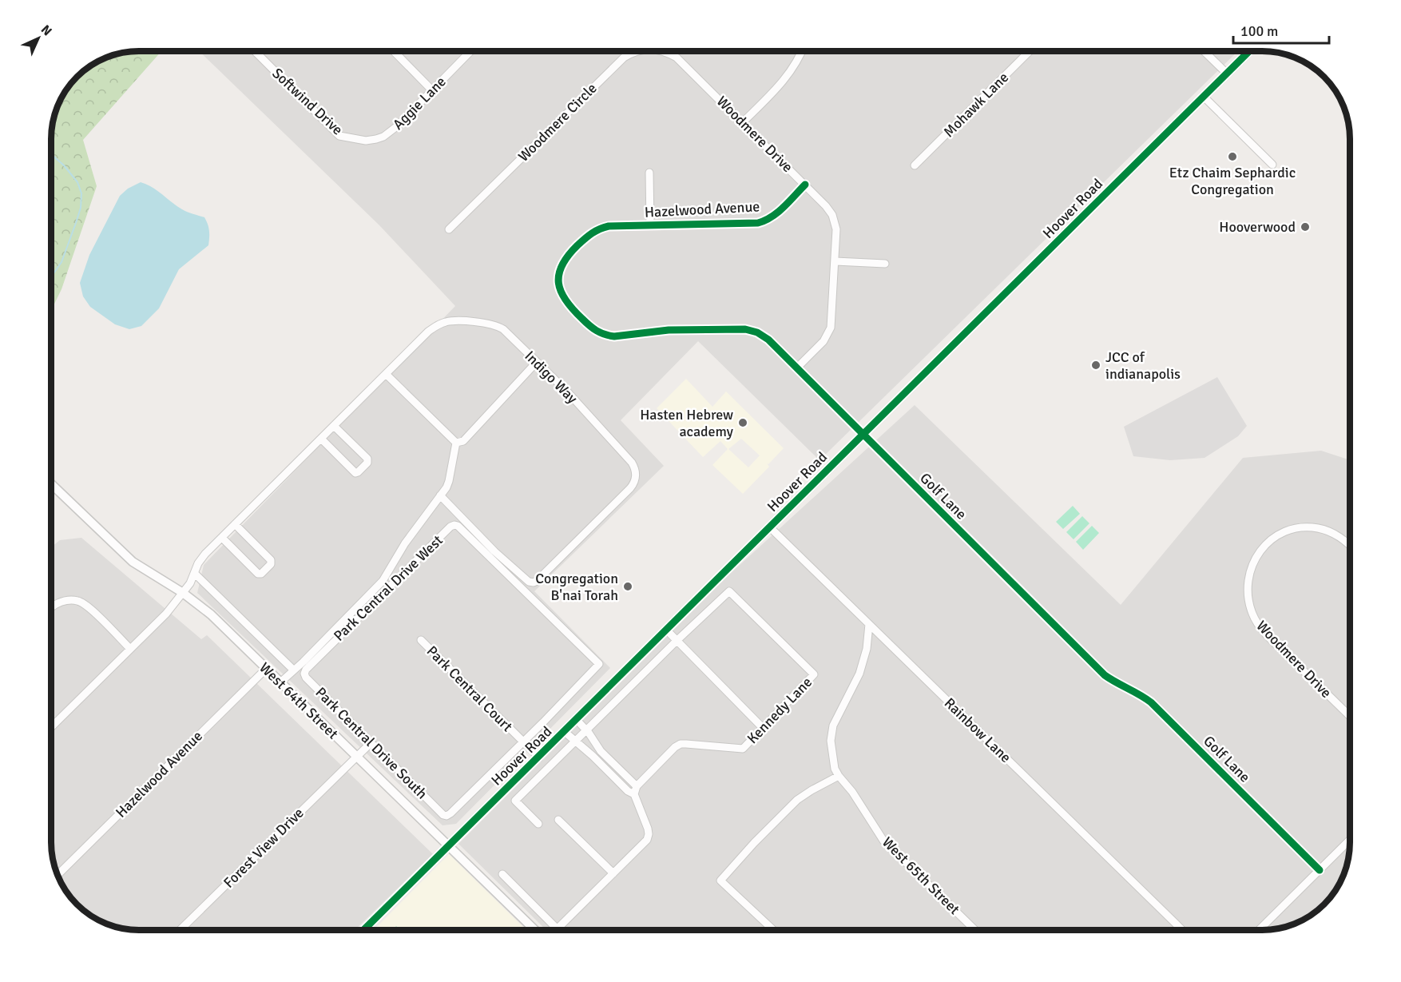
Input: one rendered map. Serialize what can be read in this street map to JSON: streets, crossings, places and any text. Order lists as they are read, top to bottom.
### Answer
{
  "streets": {
    "street": [
      "Softwind Drive",
      "Aggie Lane",
      "Mohawk Lane",
      "Woodmere Circle",
      "Woodmere Drive",
      "Hoover Road",
      "Hazelwood Avenue",
      "Indigo Way",
      "Golf Lane",
      "Park Central Drive West",
      "Park Central Court",
      "West 64th Street",
      "Kennedy Lane",
      "Rainbow Lane",
      "Park Central Drive South",
      "Forest View Drive",
      "West 65th Street"
    ]
  },
  "crossings": [
    ["Softwind Drive", "Aggie Lane"],
    ["Woodmere Circle", "Woodmere Drive"],
    ["Woodmere Drive", "Hazelwood Avenue"],
    ["Woodmere Drive", "Golf Lane"],
    ["Hoover Road", "Golf Lane"],
    ["Hoover Road", "Park Central Court"],
    ["Hoover Road", "West 64th Street"],
    ["Hoover Road", "Kennedy Lane"],
    ["Hoover Road", "Rainbow Lane"],
    ["Hazelwood Avenue", "Golf Lane"],
    ["Hazelwood Avenue", "West 64th Street"],
    ["Park Central Drive West", "Park Central Court"],
    ["Park Central Drive West", "Park Central Drive South"],
    ["Park Central Court", "Park Central Drive South"],
    ["West 64th Street", "Forest View Drive"],
    ["Rainbow Lane", "West 65th Street"],
    ["Park Central Drive South", "Forest View Drive"]
  ],
  "places": [
    "Etz Chaim Sephardic Congregation",
    "Hooverwood",
    "JCC of indianapolis",
    "Hasten Hebrew academy",
    "Congregation B'nai Torah"
  ],
  "scale_bar": "100 m",
  "north": "top right"
}
